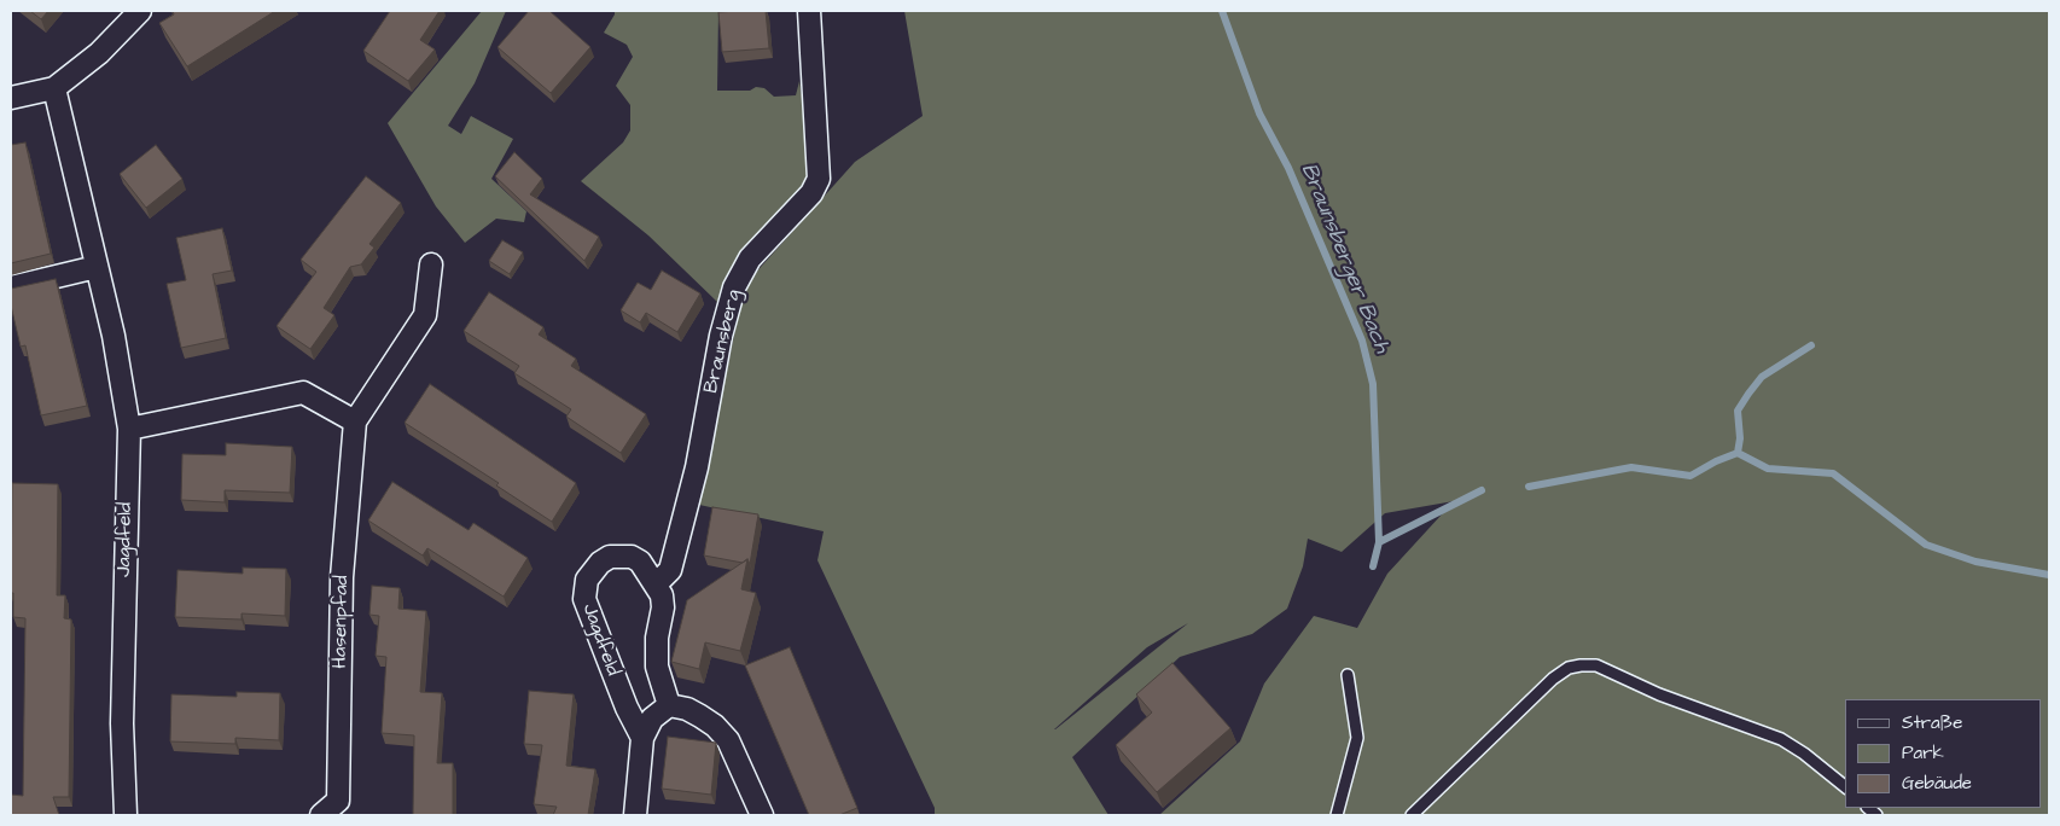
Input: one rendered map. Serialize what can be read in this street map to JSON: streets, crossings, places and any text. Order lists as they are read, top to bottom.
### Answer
{
  "streets": {
    "street": ["Braunsberg", "Jagdfeld", "Hasenpfad"]
  },
  "crossings": [
    ["Braunsberg", "Jagdfeld"]
  ],
  "water": ["Braunsberger Bach"],
  "legend": ["Straße", "Park", "Gebäude"]
}
